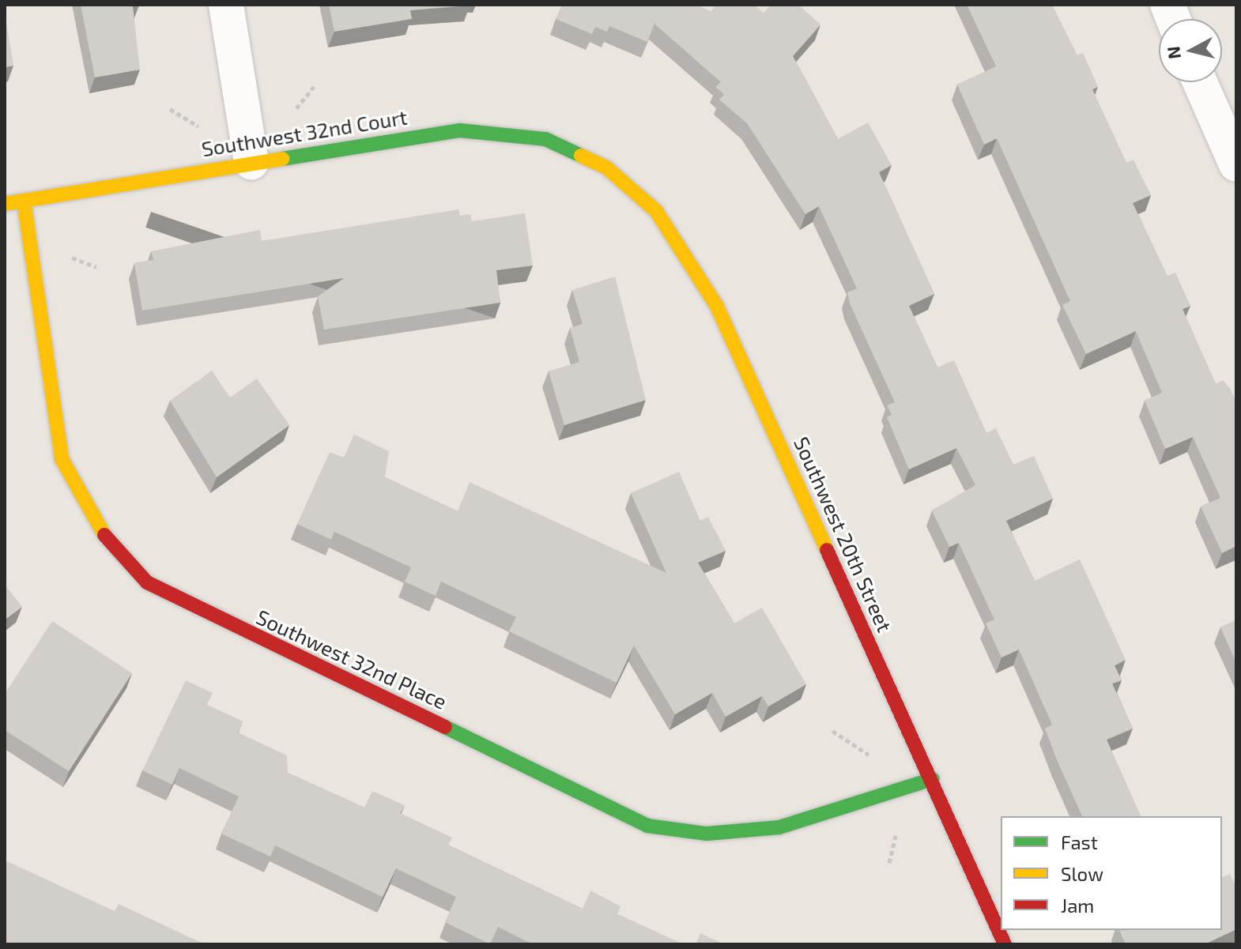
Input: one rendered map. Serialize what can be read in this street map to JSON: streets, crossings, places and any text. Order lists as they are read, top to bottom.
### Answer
{
  "streets": {
    "street": ["Southwest 32nd Court", "Southwest 20th Street", "Southwest 32nd Place"]
  },
  "crossings": [
    ["Southwest 32nd Court", "Southwest 20th Street"],
    ["Southwest 32nd Court", "Southwest 32nd Place"],
    ["Southwest 20th Street", "Southwest 32nd Place"]
  ],
  "legend": ["Fast", "Slow", "Jam"],
  "north": "left"
}
